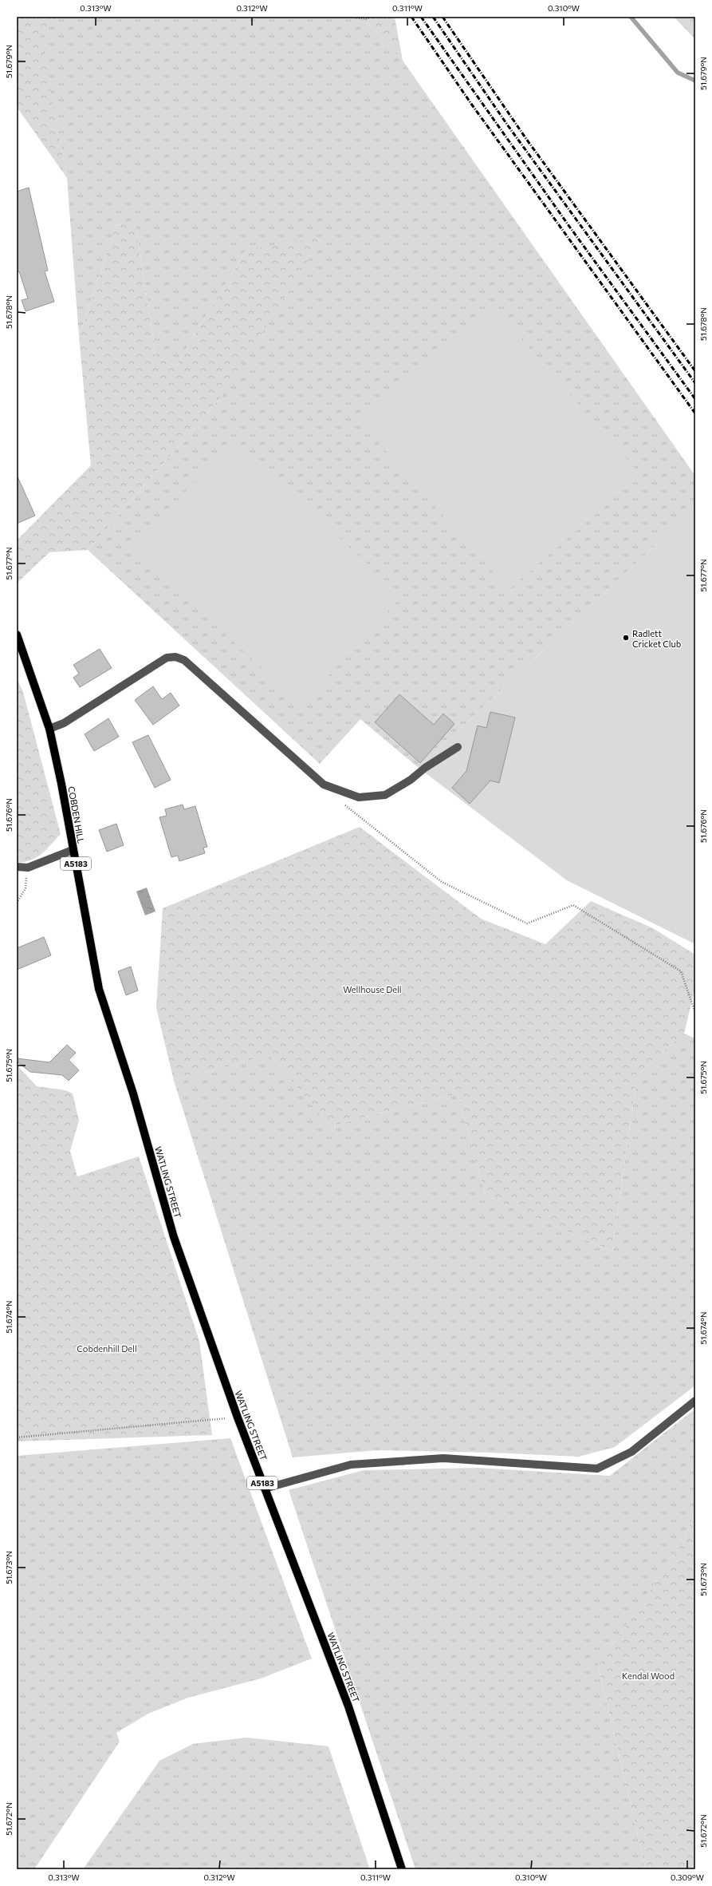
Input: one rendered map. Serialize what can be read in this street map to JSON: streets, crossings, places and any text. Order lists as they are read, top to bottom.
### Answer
{
  "streets": {
    "main road": ["COBDEN HILL", "A5183", "WATLING STREET"]
  },
  "crossings": [
    ["COBDEN HILL", "WATLING STREET"]
  ],
  "parks": ["Wellhouse Dell", "Cobdenhill Dell", "Kendal Wood"],
  "places": ["Radlett Cricket Club"],
  "coordinates": [
    "0.313°W",
    "0.312°W",
    "0.311°W",
    "0.310°W",
    "51.679°N",
    "51.678°N",
    "51.677°N",
    "51.676°N",
    "51.675°N",
    "51.674°N",
    "51.673°N",
    "51.672°N",
    "0.309°W"
  ]
}
